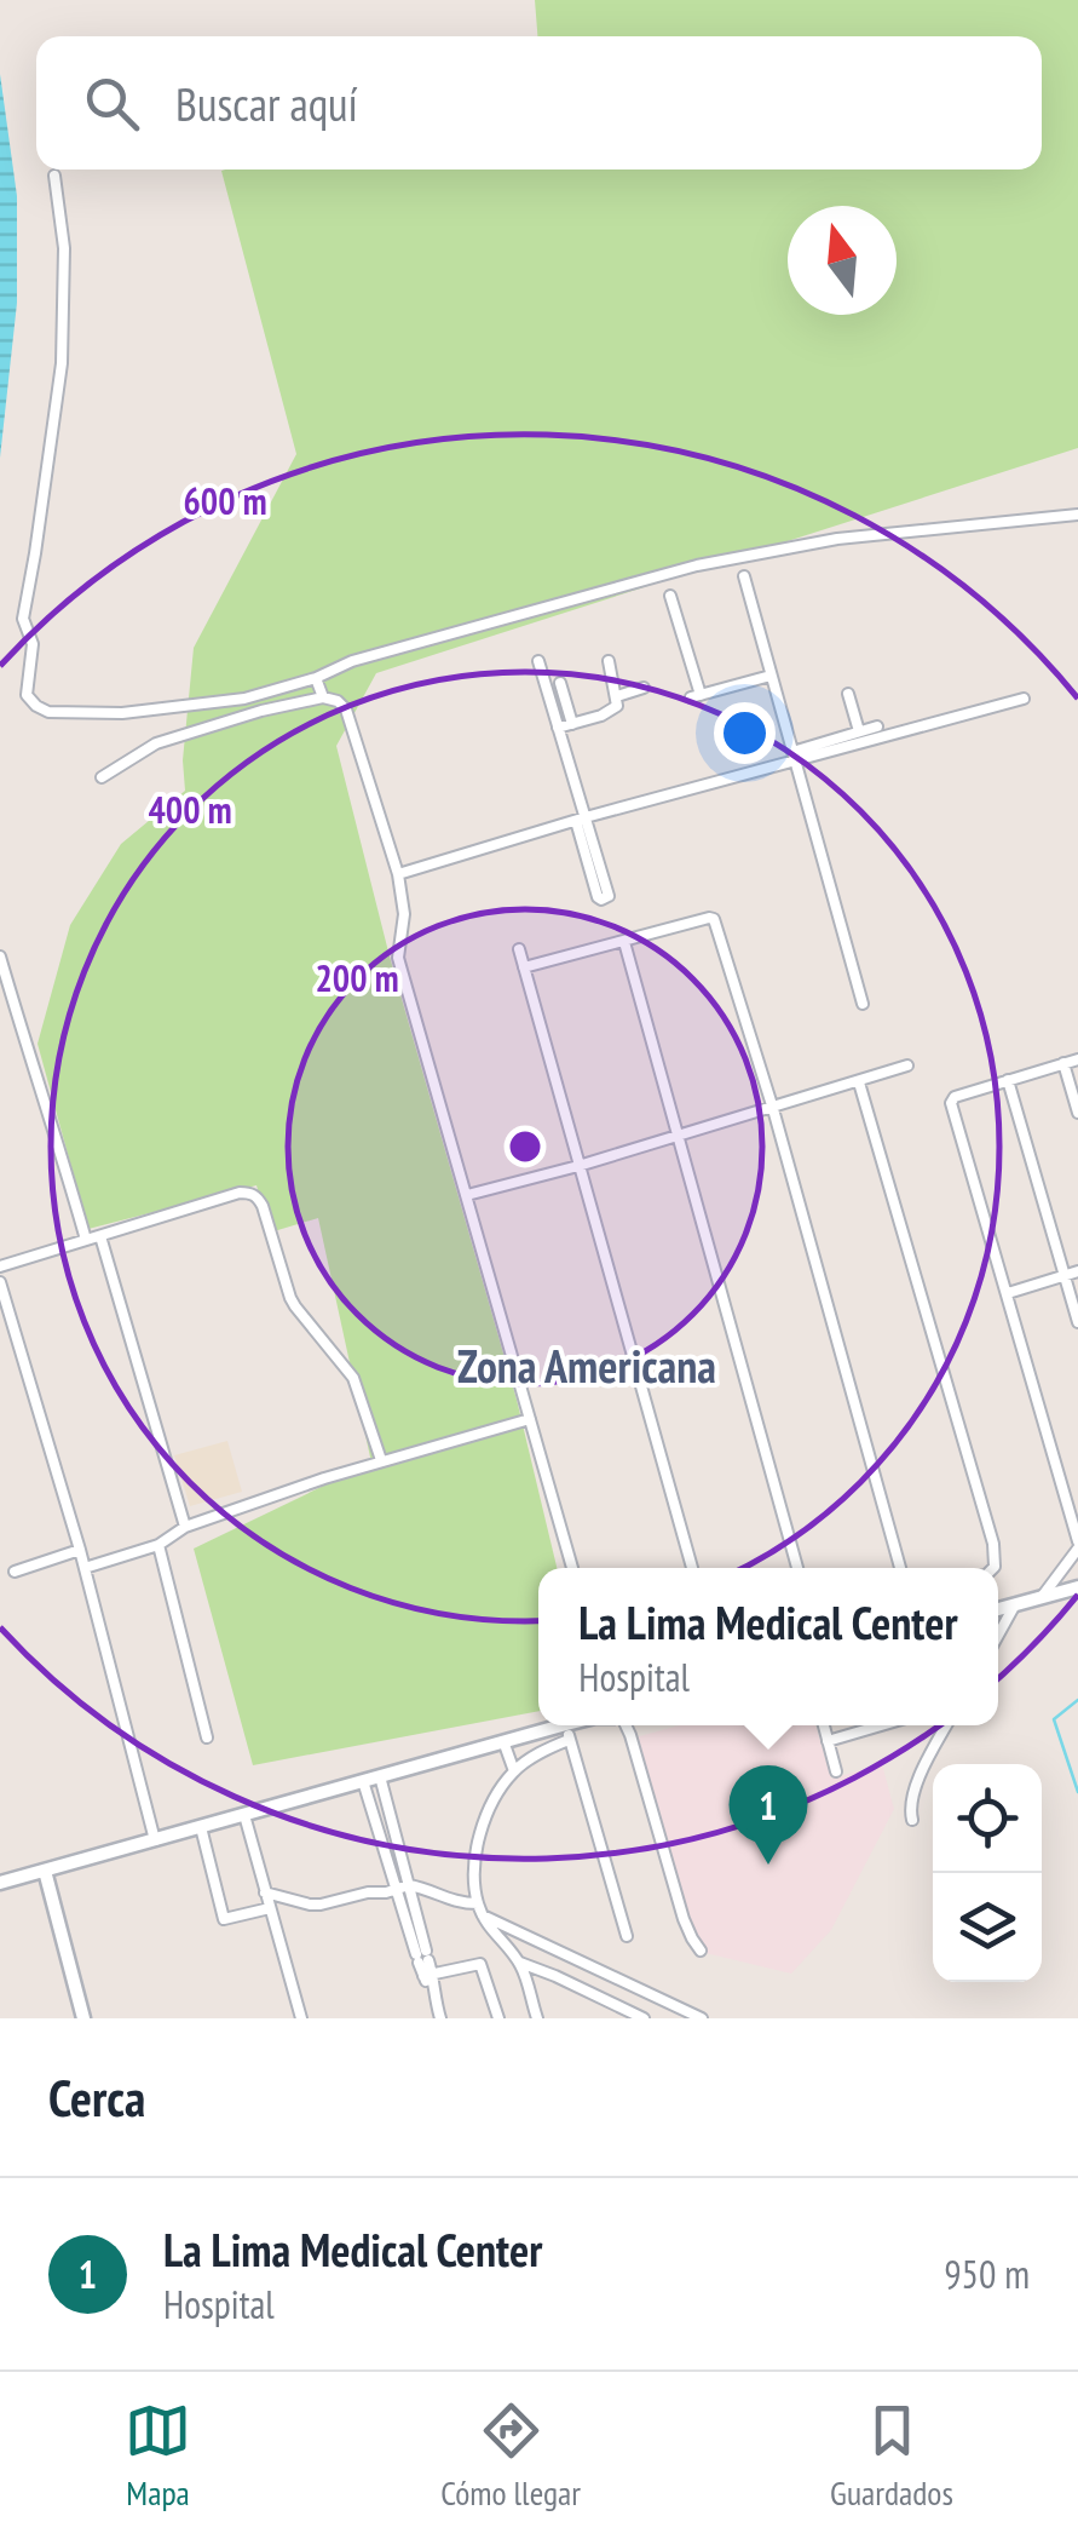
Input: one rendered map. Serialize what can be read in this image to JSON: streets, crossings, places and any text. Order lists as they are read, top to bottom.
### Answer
{
  "districts": ["Zona Americana"],
  "north": "top",
  "page": {
    "search": "Buscar aquí",
    "popup": ["La Lima Medical Center", "Hospital"],
    "pins": "1",
    "heading": "Cerca",
    "list": [
      {
        "mark": "1",
        "name": "La Lima Medical Center",
        "note": "Hospital",
        "value": "950 m"
      }
    ],
    "nav": ["Mapa", "Cómo llegar", "Guardados"]
  },
  "rings": ["600 m", "400 m", "200 m"]
}
